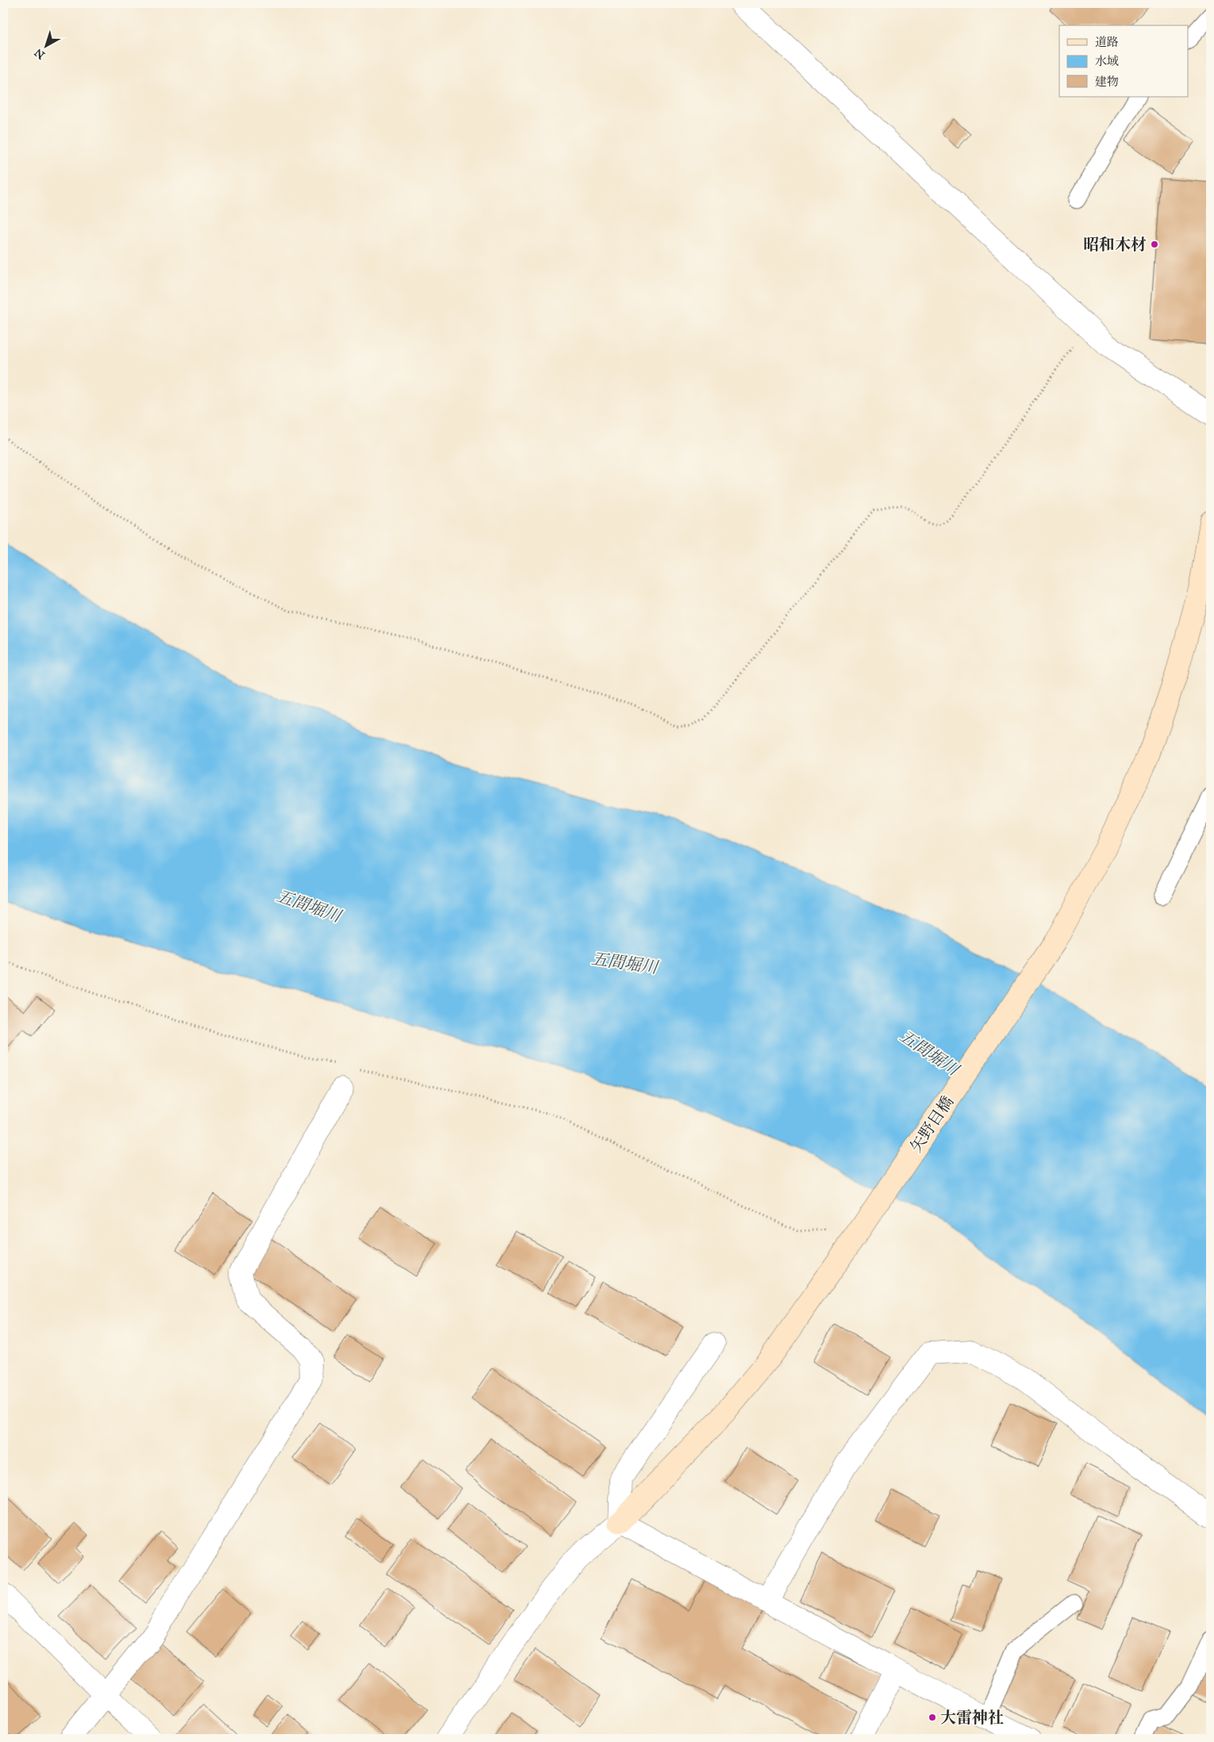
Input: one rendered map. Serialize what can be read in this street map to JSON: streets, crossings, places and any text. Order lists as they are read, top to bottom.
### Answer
{
  "streets": {
    "street": ["矢野目橋"]
  },
  "water": ["五間堀川"],
  "places": ["昭和木材", "大雷神社"],
  "legend": ["道路", "水域", "建物"],
  "north": "bottom left"
}
